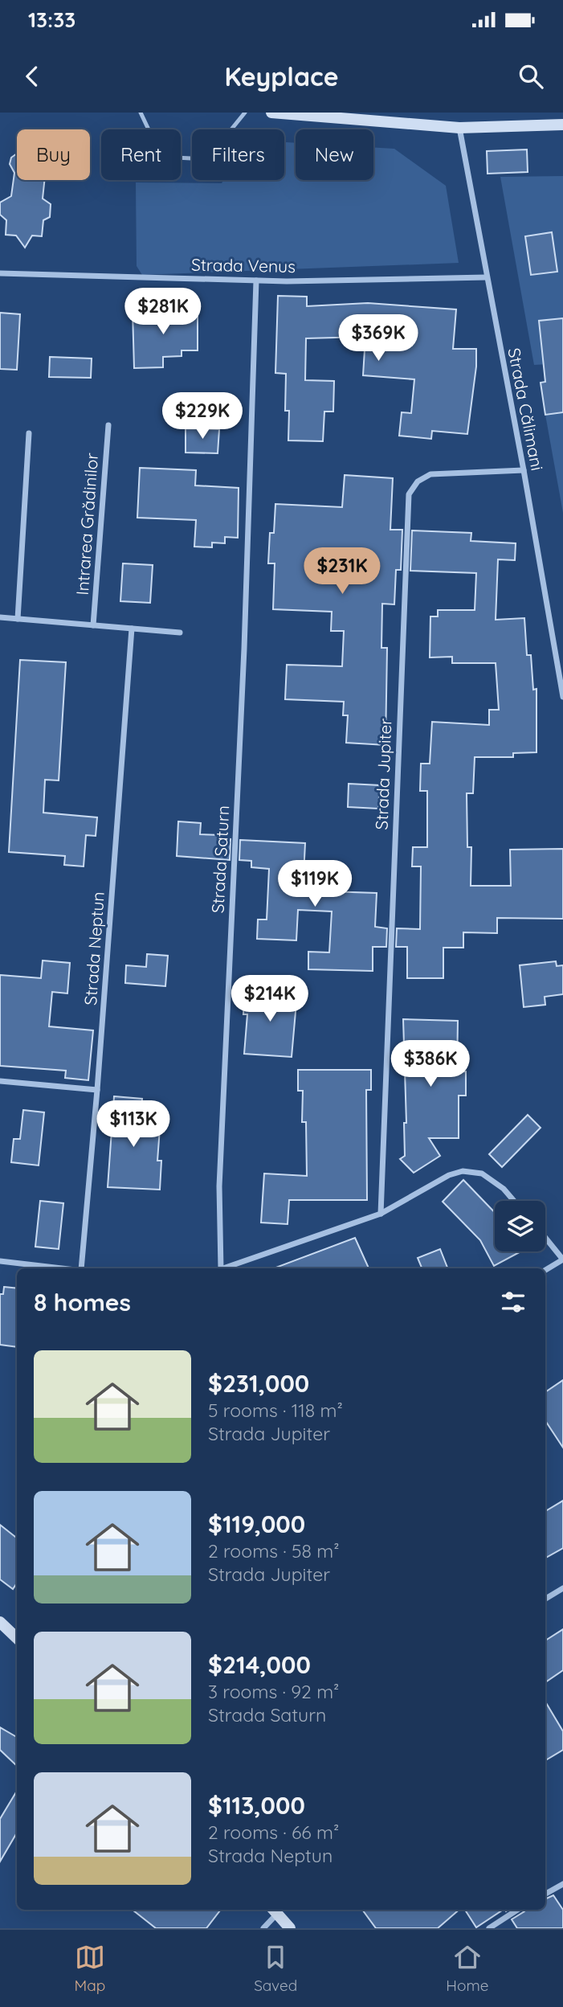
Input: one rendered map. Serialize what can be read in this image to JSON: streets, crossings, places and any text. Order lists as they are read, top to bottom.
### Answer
{
  "streets": {
    "street": [
      "Strada Venus",
      "Strada Călimani",
      "Intrarea Grădinilor",
      "Strada Jupiter",
      "Strada Saturn",
      "Strada Neptun"
    ]
  },
  "crossings": [
    ["Strada Venus", "Strada Călimani"],
    ["Strada Venus", "Strada Saturn"],
    ["Strada Călimani", "Strada Jupiter"],
    ["Strada Jupiter", "Strada Saturn"]
  ],
  "page": {
    "status": "13:33",
    "header": "Keyplace",
    "chip": [
      "Buy",
      "Rent",
      "Filters",
      "New"
    ],
    "price": [
      "$281K",
      "$369K",
      "$229K",
      "$231K",
      "$119K",
      "$214K",
      "$386K",
      "$113K"
    ],
    "heading": "8 homes",
    "list": [
      {
        "name": "$231,000",
        "note": "5 rooms · 118 m² · Strada Jupiter"
      },
      {
        "name": "$119,000",
        "note": "2 rooms · 58 m² · Strada Jupiter"
      },
      {
        "name": "$214,000",
        "note": "3 rooms · 92 m² · Strada Saturn"
      },
      {
        "name": "$113,000",
        "note": "2 rooms · 66 m² · Strada Neptun"
      }
    ],
    "tabs": ["Map", "Saved", "Home"]
  }
}
